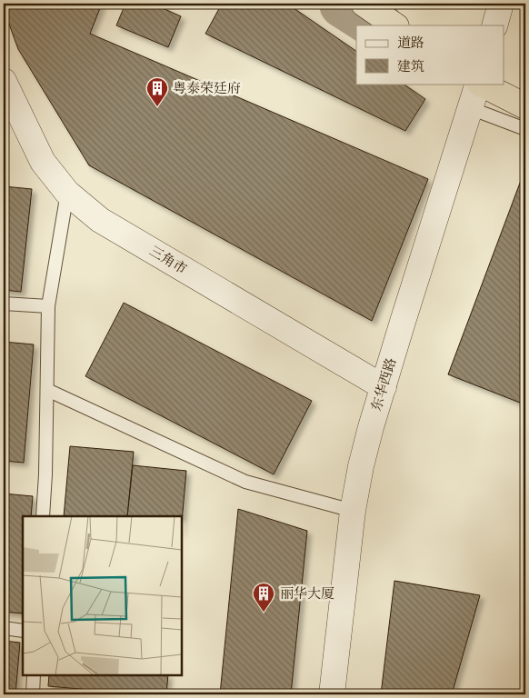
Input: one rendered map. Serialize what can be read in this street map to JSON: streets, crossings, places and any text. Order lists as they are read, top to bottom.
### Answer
{
  "streets": {
    "street": ["三角市", "东华西路"]
  },
  "crossings": [
    ["三角市", "东华西路"]
  ],
  "places": {
    "building": ["粤泰荣廷府", "丽华大厦"]
  },
  "legend": ["道路", "建筑"]
}
